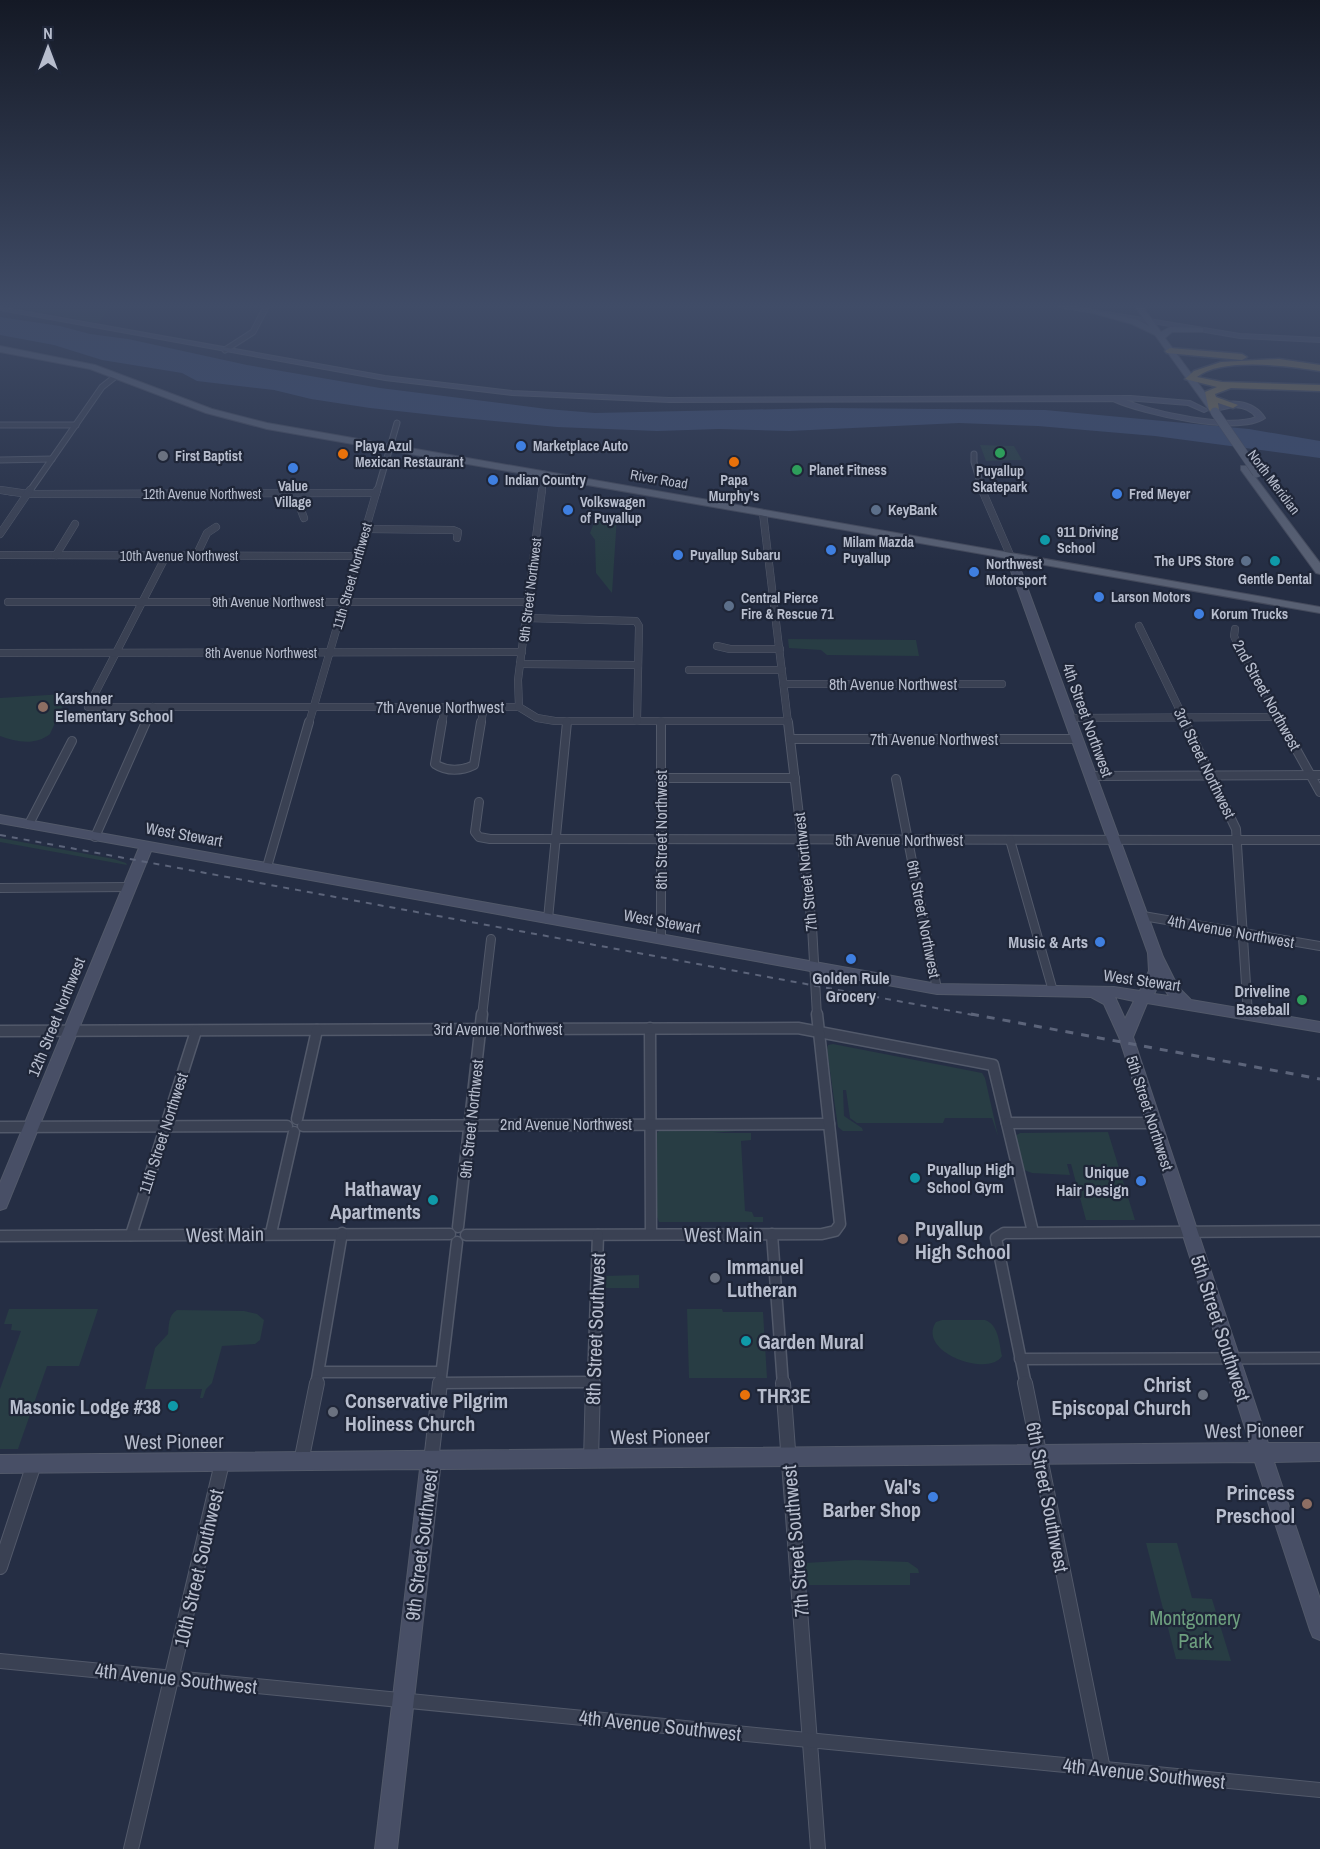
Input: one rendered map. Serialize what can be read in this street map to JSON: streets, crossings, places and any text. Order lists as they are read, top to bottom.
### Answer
{
  "streets": {
    "main road": ["River Road", "North Meridian"],
    "street": [
      "12th Avenue Northwest",
      "10th Avenue Northwest",
      "11th Street Northwest",
      "9th Street Northwest",
      "9th Avenue Northwest",
      "8th Avenue Northwest",
      "2nd Street Northwest",
      "7th Avenue Northwest",
      "4th Street Northwest",
      "3rd Street Northwest",
      "8th Street Northwest",
      "West Stewart",
      "5th Avenue Northwest",
      "7th Street Northwest",
      "6th Street Northwest",
      "4th Avenue Northwest",
      "12th Street Northwest",
      "3rd Avenue Northwest",
      "5th Street Northwest",
      "2nd Avenue Northwest",
      "West Main",
      "5th Street Southwest",
      "8th Street Southwest",
      "West Pioneer",
      "6th Street Southwest",
      "7th Street Southwest",
      "9th Street Southwest",
      "10th Street Southwest",
      "4th Avenue Southwest"
    ]
  },
  "crossings": [
    ["River Road", "11th Street Northwest"],
    ["River Road", "9th Street Northwest"],
    ["River Road", "4th Street Northwest"],
    ["River Road", "7th Street Northwest"],
    ["12th Avenue Northwest", "11th Street Northwest"],
    ["10th Avenue Northwest", "11th Street Northwest"],
    ["11th Street Northwest", "9th Avenue Northwest"],
    ["11th Street Northwest", "8th Avenue Northwest"],
    ["11th Street Northwest", "7th Avenue Northwest"],
    ["11th Street Northwest", "West Stewart"],
    ["11th Street Northwest", "3rd Avenue Northwest"],
    ["11th Street Northwest", "2nd Avenue Northwest"],
    ["11th Street Northwest", "West Main"],
    ["9th Street Northwest", "9th Avenue Northwest"],
    ["9th Street Northwest", "8th Avenue Northwest"],
    ["9th Street Northwest", "7th Avenue Northwest"],
    ["9th Street Northwest", "3rd Avenue Northwest"],
    ["9th Street Northwest", "2nd Avenue Northwest"],
    ["9th Street Northwest", "West Main"],
    ["9th Street Northwest", "9th Street Southwest"],
    ["8th Avenue Northwest", "7th Avenue Northwest"],
    ["8th Avenue Northwest", "7th Street Northwest"],
    ["7th Avenue Northwest", "4th Street Northwest"],
    ["7th Avenue Northwest", "8th Street Northwest"],
    ["7th Avenue Northwest", "7th Street Northwest"],
    ["4th Street Northwest", "West Stewart"],
    ["4th Street Northwest", "5th Avenue Northwest"],
    ["4th Street Northwest", "4th Avenue Northwest"],
    ["4th Street Northwest", "5th Street Northwest"],
    ["3rd Street Northwest", "West Stewart"],
    ["3rd Street Northwest", "5th Avenue Northwest"],
    ["3rd Street Northwest", "4th Avenue Northwest"],
    ["8th Street Northwest", "West Stewart"],
    ["8th Street Northwest", "5th Avenue Northwest"],
    ["West Stewart", "7th Street Northwest"],
    ["West Stewart", "6th Street Northwest"],
    ["West Stewart", "12th Street Northwest"],
    ["West Stewart", "5th Street Northwest"],
    ["5th Avenue Northwest", "7th Street Northwest"],
    ["5th Avenue Northwest", "6th Street Northwest"],
    ["7th Street Northwest", "3rd Avenue Northwest"],
    ["7th Street Northwest", "2nd Avenue Northwest"],
    ["7th Street Northwest", "West Main"],
    ["12th Street Northwest", "3rd Avenue Northwest"],
    ["12th Street Northwest", "2nd Avenue Northwest"],
    ["5th Street Northwest", "5th Street Southwest"],
    ["West Main", "8th Street Southwest"],
    ["West Main", "7th Street Southwest"],
    ["West Main", "9th Street Southwest"],
    ["5th Street Southwest", "West Pioneer"],
    ["8th Street Southwest", "West Pioneer"],
    ["West Pioneer", "6th Street Southwest"],
    ["West Pioneer", "7th Street Southwest"],
    ["West Pioneer", "9th Street Southwest"],
    ["West Pioneer", "10th Street Southwest"],
    ["6th Street Southwest", "4th Avenue Southwest"],
    ["7th Street Southwest", "4th Avenue Southwest"],
    ["9th Street Southwest", "4th Avenue Southwest"],
    ["10th Street Southwest", "4th Avenue Southwest"]
  ],
  "parks": ["Montgomery Park"],
  "places": [
    "Marketplace Auto",
    "Puyallup Skatepark",
    "Playa Azul Mexican Restaurant",
    "First Baptist",
    "Papa Murphy's",
    "Value Village",
    "Planet Fitness",
    "Indian Country",
    "Fred Meyer",
    "Volkswagen of Puyallup",
    "KeyBank",
    "911 Driving School",
    "Milam Mazda Puyallup",
    "Puyallup Subaru",
    "The UPS Store",
    "Gentle Dental",
    "Northwest Motorsport",
    "Larson Motors",
    "Central Pierce Fire & Rescue 71",
    "Korum Trucks",
    "Karshner Elementary School",
    "Music & Arts",
    "Golden Rule Grocery",
    "Driveline Baseball",
    "Puyallup High School Gym",
    "Unique Hair Design",
    "Hathaway Apartments",
    "Puyallup High School",
    "Immanuel Lutheran",
    "Garden Mural",
    "THR3E",
    "Christ Episcopal Church",
    "Masonic Lodge #38",
    "Conservative Pilgrim Holiness Church",
    "Val's Barber Shop",
    "Princess Preschool"
  ],
  "north": "top"
}
